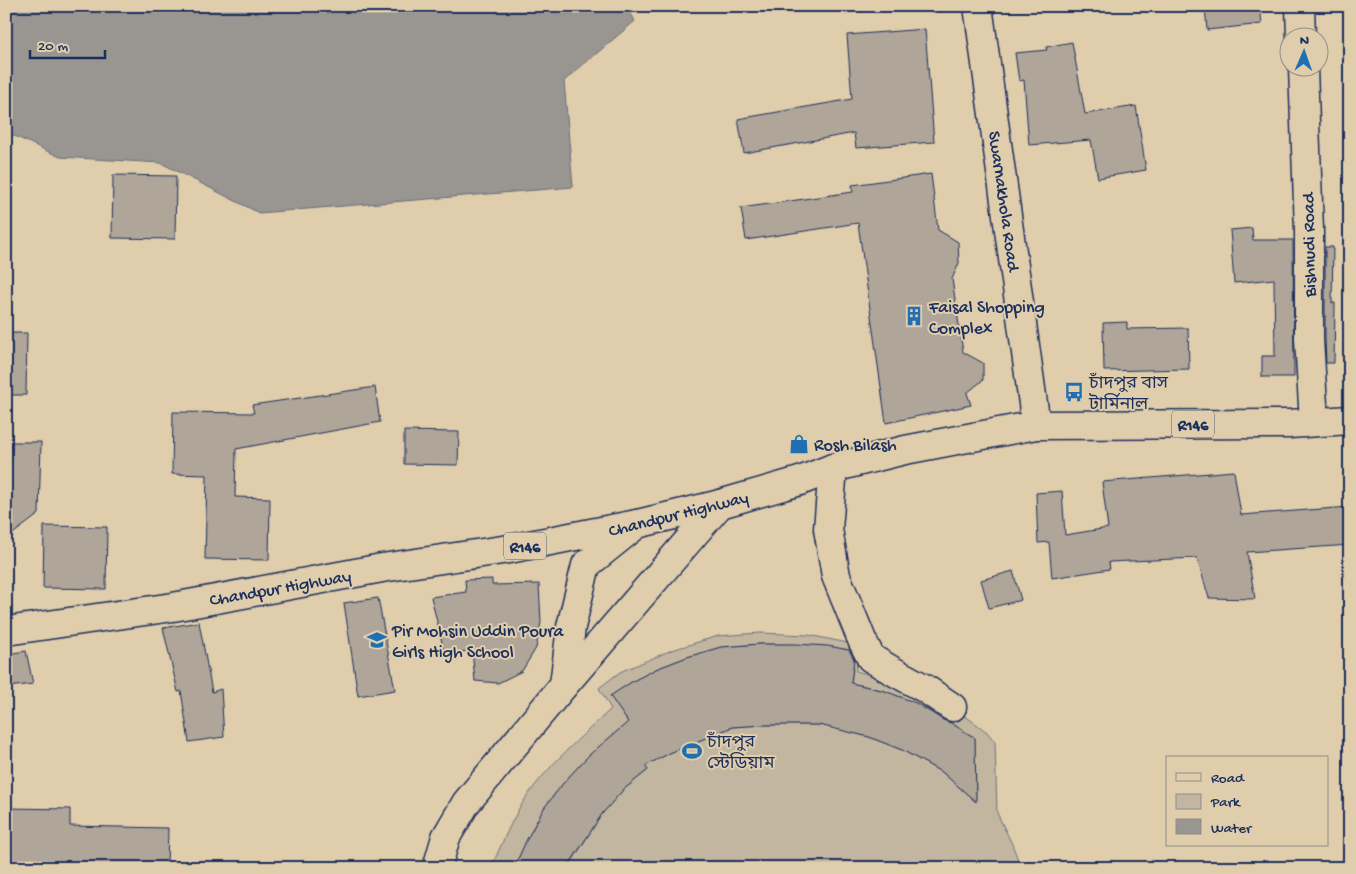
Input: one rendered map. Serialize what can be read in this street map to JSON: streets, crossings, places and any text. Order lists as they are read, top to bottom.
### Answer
{
  "streets": {
    "street": [
      "Swarnakhola Road",
      "Bishnudi Road",
      "R146",
      "Chandpur Highway"
    ]
  },
  "crossings": [
    ["Swarnakhola Road", "Chandpur Highway"],
    ["Bishnudi Road", "Chandpur Highway"]
  ],
  "places": {
    "building": ["Faisal Shopping Complex"],
    "bus stop": ["চাঁদপুর বাস টার্মিনাল"],
    "shop": ["Rosh Bilash"],
    "school or university": ["Pir Mohsin Uddin Poura Girls High School"],
    "sports": ["চাঁদপুর স্টেডিয়াম"]
  },
  "legend": ["Road", "Park", "Water"],
  "scale_bar": "20 m",
  "north": "top"
}
